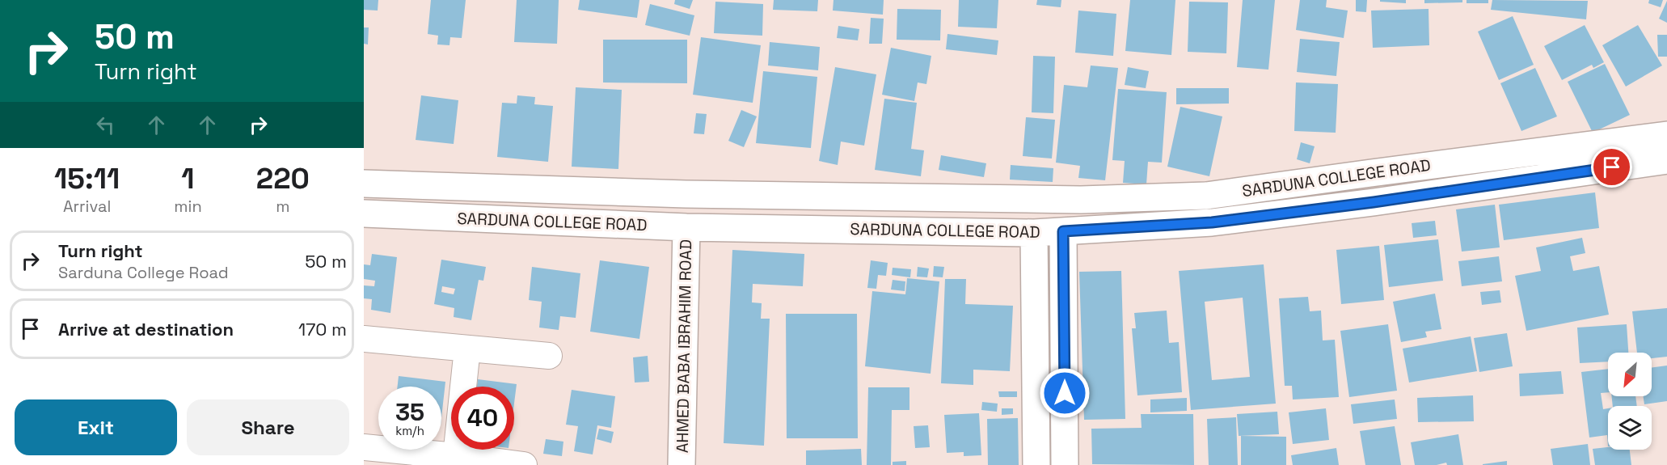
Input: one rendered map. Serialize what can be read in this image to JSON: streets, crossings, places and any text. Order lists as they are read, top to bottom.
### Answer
{
  "streets": {
    "street": ["SARDUNA COLLEGE ROAD", "AHMED BABA IBRAHIM ROAD"]
  },
  "crossings": [
    ["SARDUNA COLLEGE ROAD", "AHMED BABA IBRAHIM ROAD"]
  ],
  "north": "bottom left",
  "page": {
    "turn": ["50 m", "Turn right"],
    "eta": [
      "15:11",
      "Arrival",
      "1",
      "min",
      "220",
      "m"
    ],
    "list": [
      {
        "name": "Turn right",
        "note": "Sarduna College Road",
        "value": "50 m"
      },
      {
        "name": "Arrive at destination",
        "value": "170 m"
      }
    ],
    "speed": "35 km/h",
    "limit": "40",
    "buttons": ["Exit", "Share"]
  }
}
